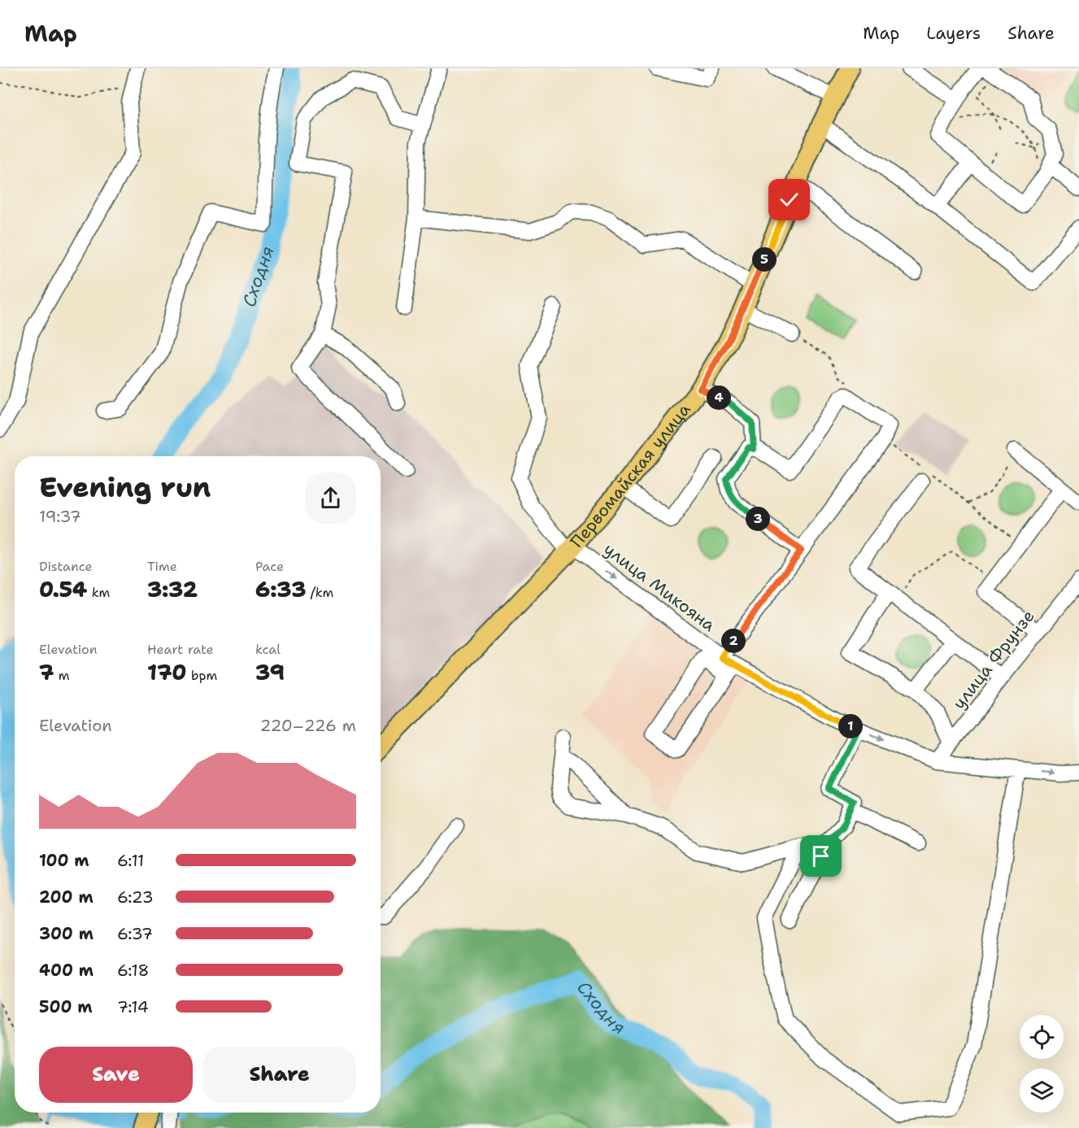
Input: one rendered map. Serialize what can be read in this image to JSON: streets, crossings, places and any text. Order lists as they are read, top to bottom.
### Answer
{
  "streets": {
    "main road": ["Первомайская улица"],
    "street": ["улица Микояна", "улица Фрунзе"]
  },
  "crossings": [
    ["Первомайская улица", "улица Микояна"],
    ["улица Микояна", "улица Фрунзе"]
  ],
  "water": ["Сходня"],
  "page": {
    "header": "Map",
    "nav": ["Map", "Layers", "Share"],
    "pins": [
      "5",
      "4",
      "3",
      "2",
      "1"
    ],
    "heading": ["Evening run", "19:37"],
    "stats": [
      ["Distance", "0.54 km"],
      ["Time", "3:32"],
      ["Pace", "6:33 /km"],
      ["Elevation", "7 m"],
      ["Heart rate", "170 bpm"],
      ["kcal", "39"]
    ],
    "chart": ["Elevation", "220–226 m"],
    "list": [
      {
        "name": "100 m",
        "note": "6:11"
      },
      {
        "name": "200 m",
        "note": "6:23"
      },
      {
        "name": "300 m",
        "note": "6:37"
      },
      {
        "name": "400 m",
        "note": "6:18"
      },
      {
        "name": "500 m",
        "note": "7:14"
      }
    ],
    "buttons": ["Save", "Share"]
  }
}
